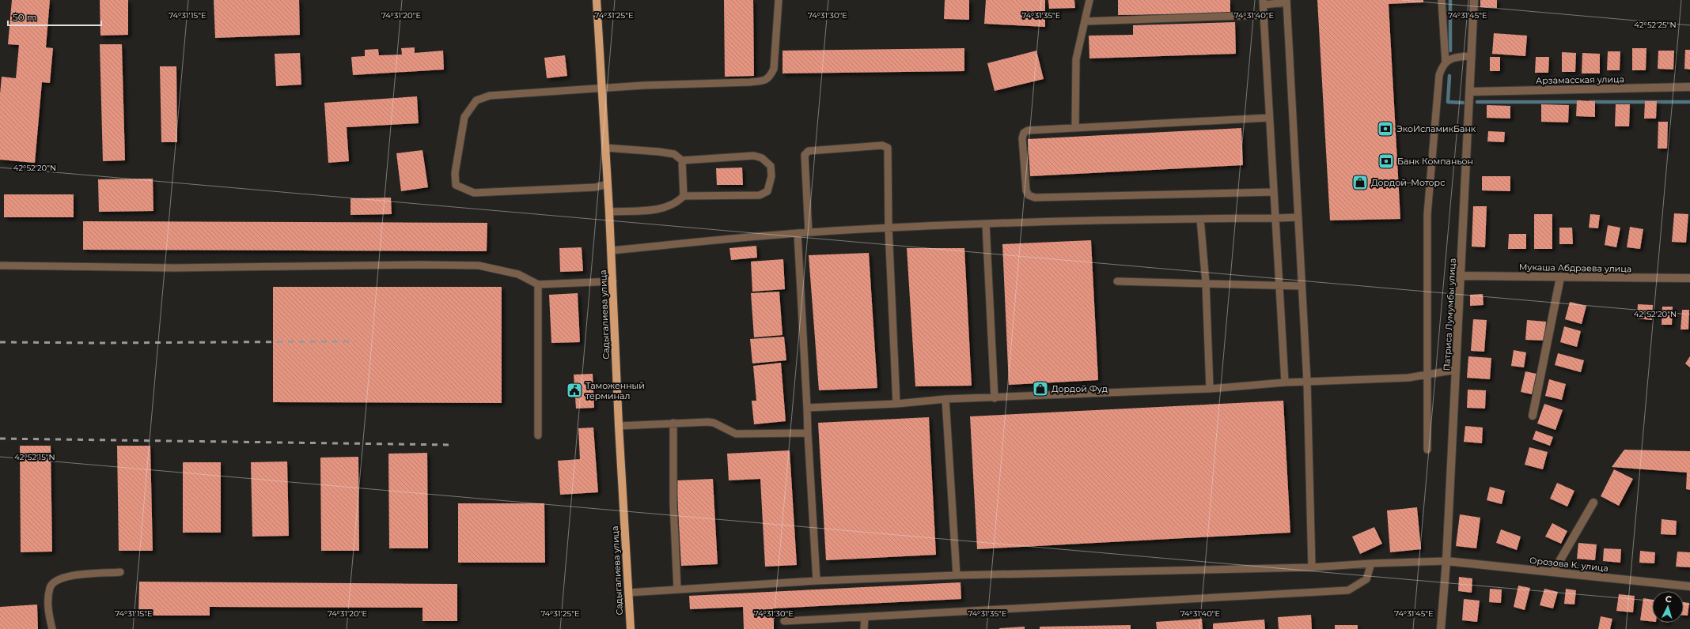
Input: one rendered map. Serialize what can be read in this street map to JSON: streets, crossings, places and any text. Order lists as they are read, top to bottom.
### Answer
{
  "streets": {
    "main road": ["Садыгалиева улица"],
    "street": [
      "Арзамасская улица",
      "Мукаша Абдраева улица",
      "Патриса Лумумбы улица",
      "Орозова К. улица"
    ]
  },
  "crossings": [
    ["Арзамасская улица", "Патриса Лумумбы улица"],
    ["Мукаша Абдраева улица", "Патриса Лумумбы улица"],
    ["Патриса Лумумбы улица", "Орозова К. улица"]
  ],
  "places": {
    "bank": ["ЭкоИсламикБанк", "Банк Компаньон"],
    "shop": ["Дордой–Моторс", "Дордой Фуд"],
    "public building": ["Таможенный терминал"]
  },
  "scale_bar": "50 m",
  "north": "top",
  "coordinates": [
    "74°31'15\"E",
    "74°31'20\"E",
    "74°31'25\"E",
    "74°31'30\"E",
    "74°31'35\"E",
    "74°31'40\"E",
    "74°31'45\"E",
    "42°52'25\"N",
    "42°52'20\"N",
    "42°52'15\"N"
  ]
}
